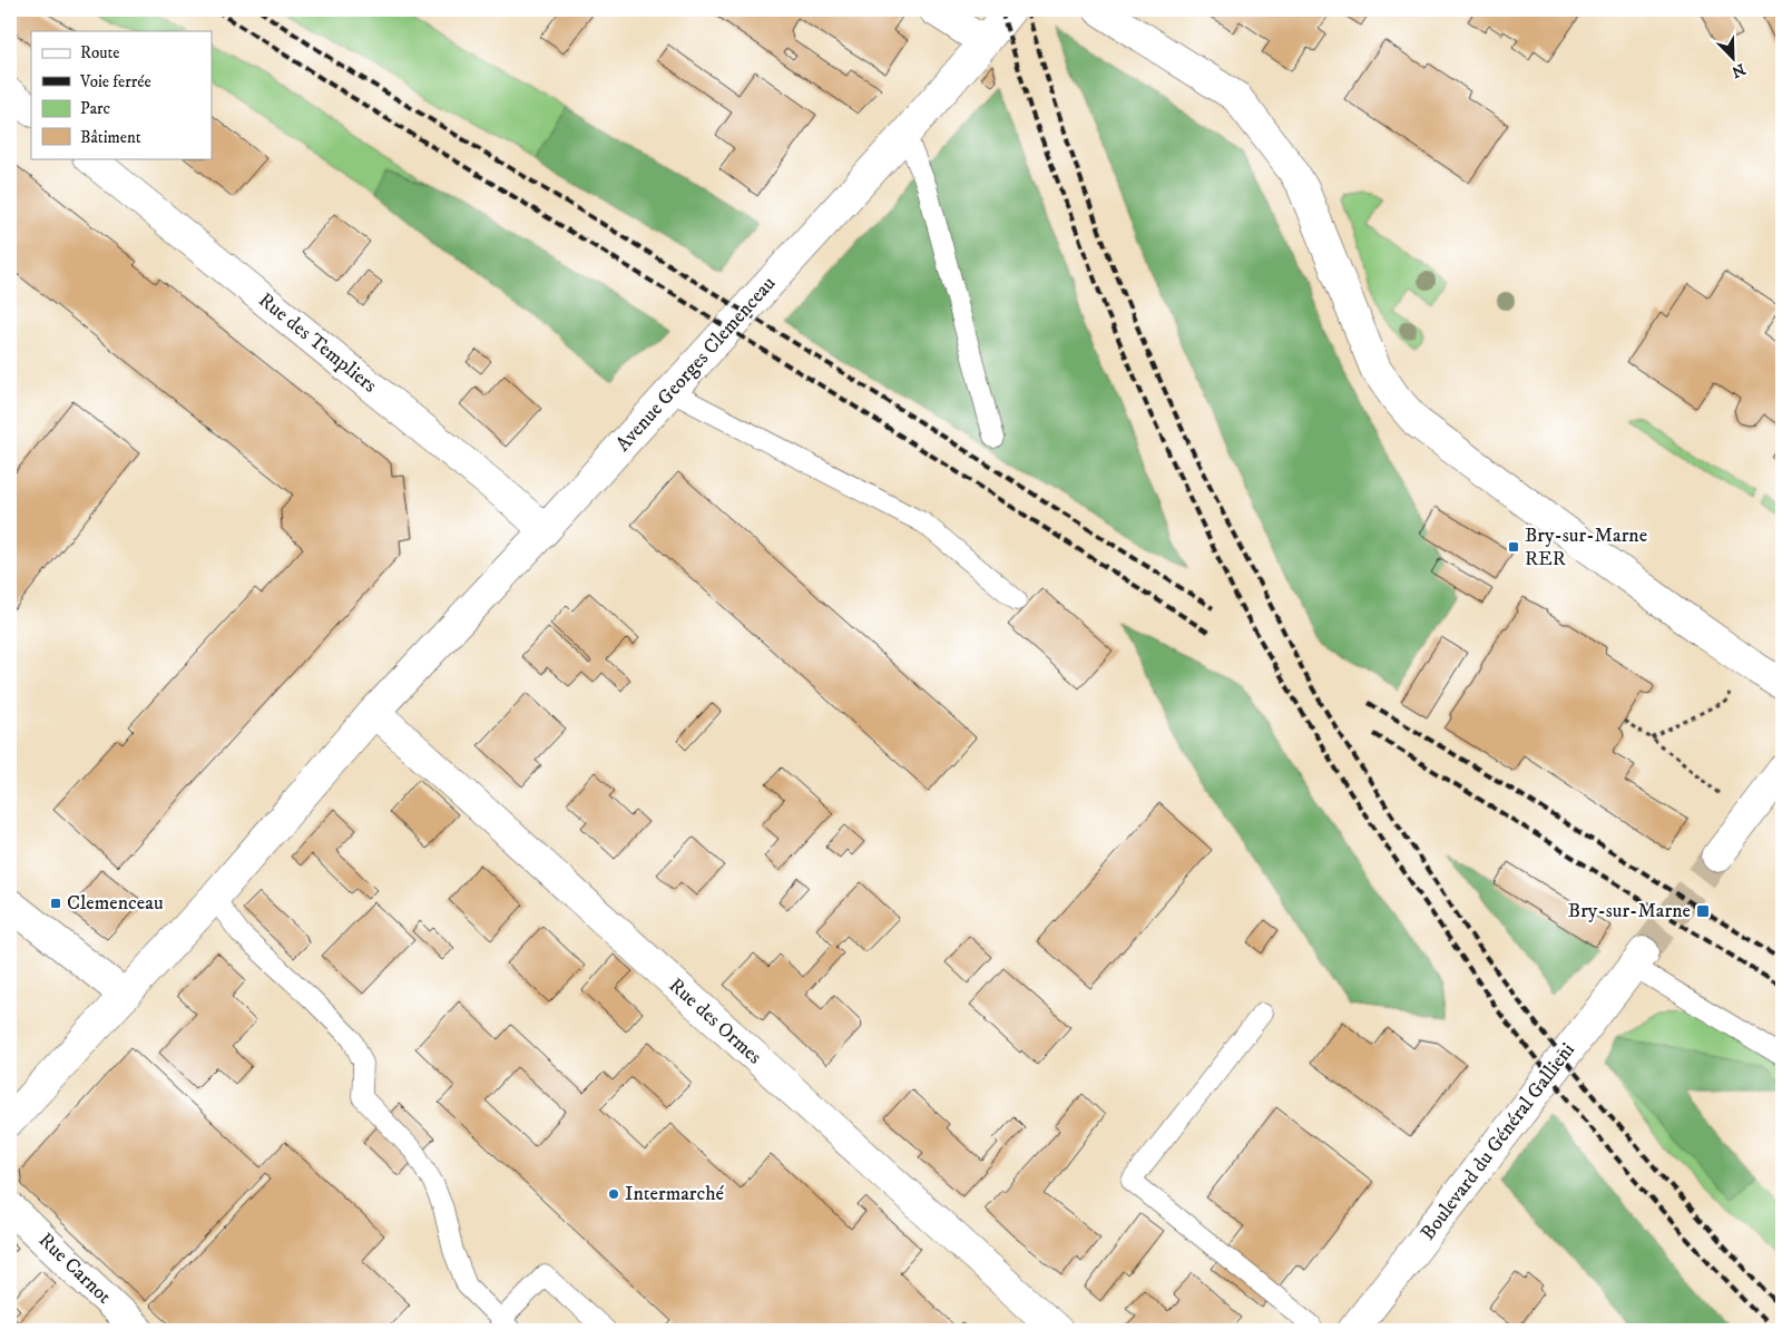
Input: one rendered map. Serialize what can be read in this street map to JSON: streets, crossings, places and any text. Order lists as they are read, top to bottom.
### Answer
{
  "streets": {
    "street": [
      "Rue des Templiers",
      "Avenue Georges Clemenceau",
      "Rue des Ormes",
      "Boulevard du Général Gallieni",
      "Rue Carnot"
    ]
  },
  "crossings": [
    ["Rue des Templiers", "Avenue Georges Clemenceau"],
    ["Avenue Georges Clemenceau", "Rue des Ormes"]
  ],
  "places": {
    "transit": ["Bry-sur-Marne RER", "Clemenceau", "Bry-sur-Marne"],
    "other": ["Intermarché"]
  },
  "legend": [
    "Route",
    "Voie ferrée",
    "Parc",
    "Bâtiment"
  ],
  "north": "bottom right"
}
